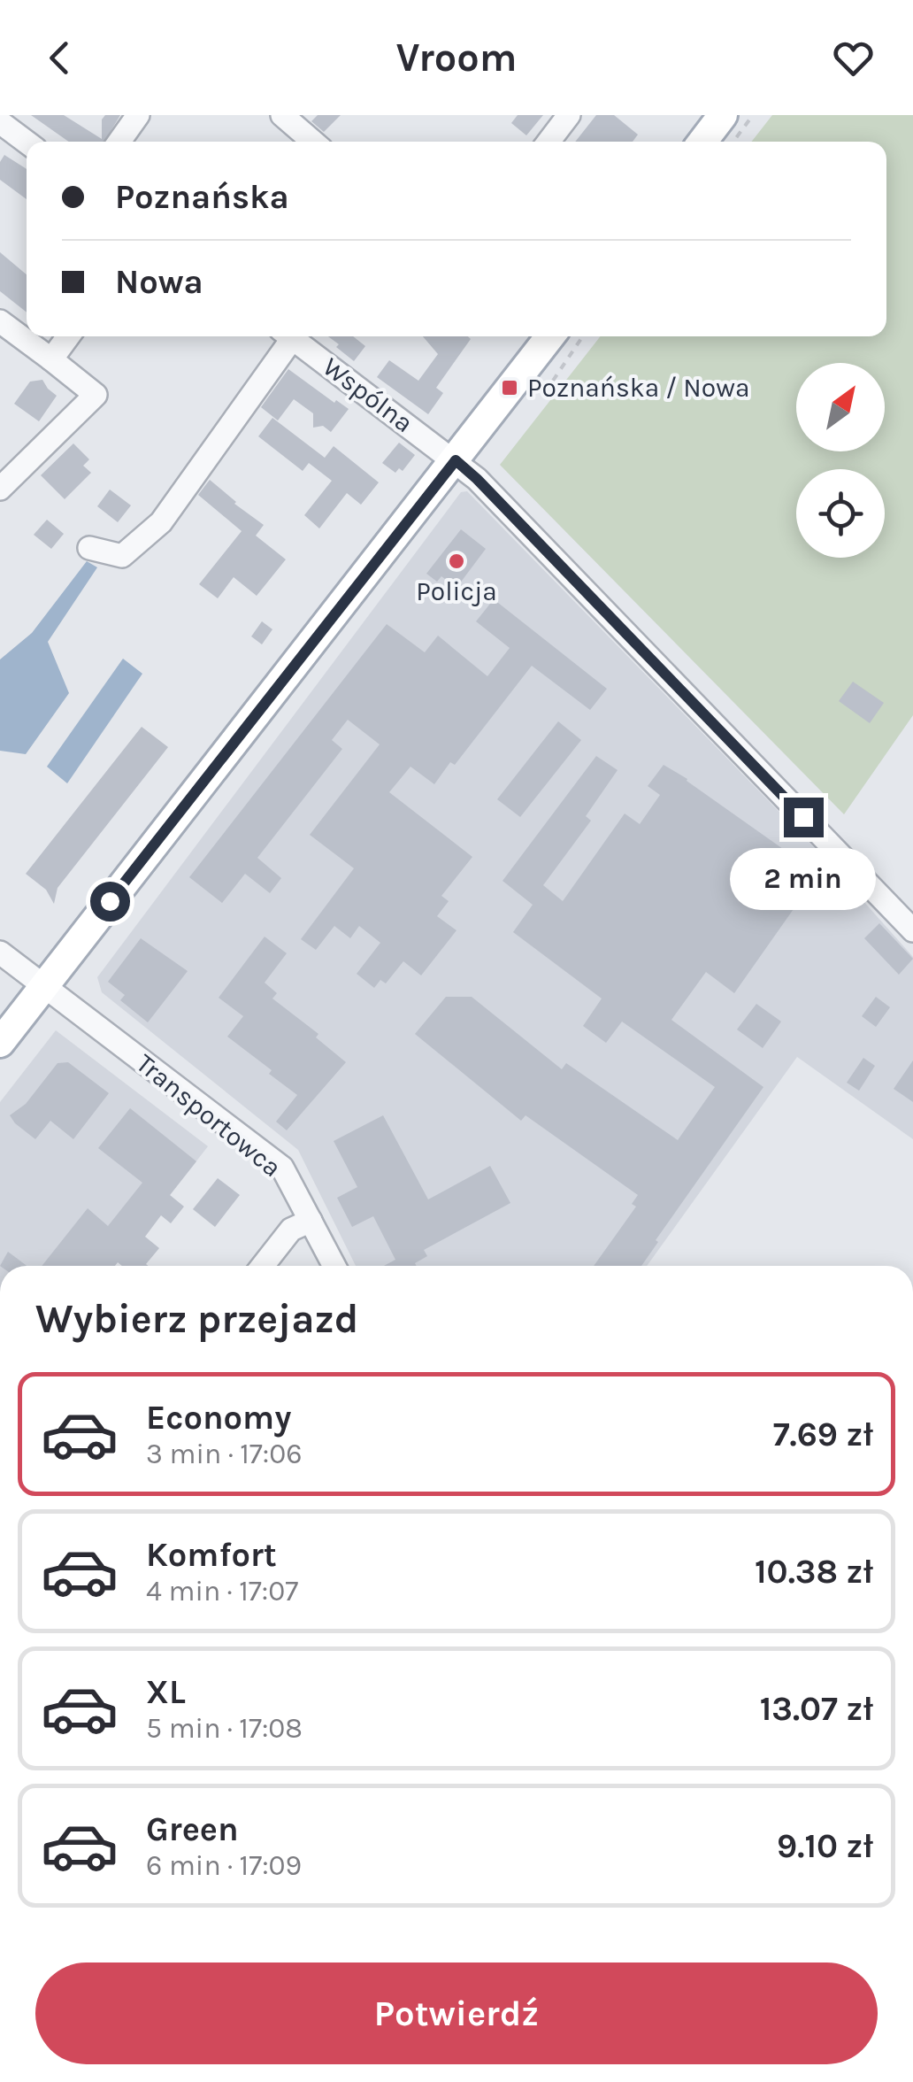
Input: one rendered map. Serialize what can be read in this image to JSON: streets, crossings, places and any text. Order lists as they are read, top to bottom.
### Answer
{
  "streets": {
    "street": ["Wspólna", "Transportowca"]
  },
  "places": {
    "transit": ["Poznańska / Nowa"],
    "other": ["Policja"]
  },
  "north": "top right",
  "page": {
    "header": "Vroom",
    "banner": ["Poznańska", "Nowa"],
    "bubble": "2 min",
    "heading": "Wybierz przejazd",
    "list": [
      {
        "name": "Economy",
        "note": "3 min · 17:06",
        "value": "7.69 zł"
      },
      {
        "name": "Komfort",
        "note": "4 min · 17:07",
        "value": "10.38 zł"
      },
      {
        "name": "XL",
        "note": "5 min · 17:08",
        "value": "13.07 zł"
      },
      {
        "name": "Green",
        "note": "6 min · 17:09",
        "value": "9.10 zł"
      }
    ],
    "buttons": "Potwierdź"
  }
}
